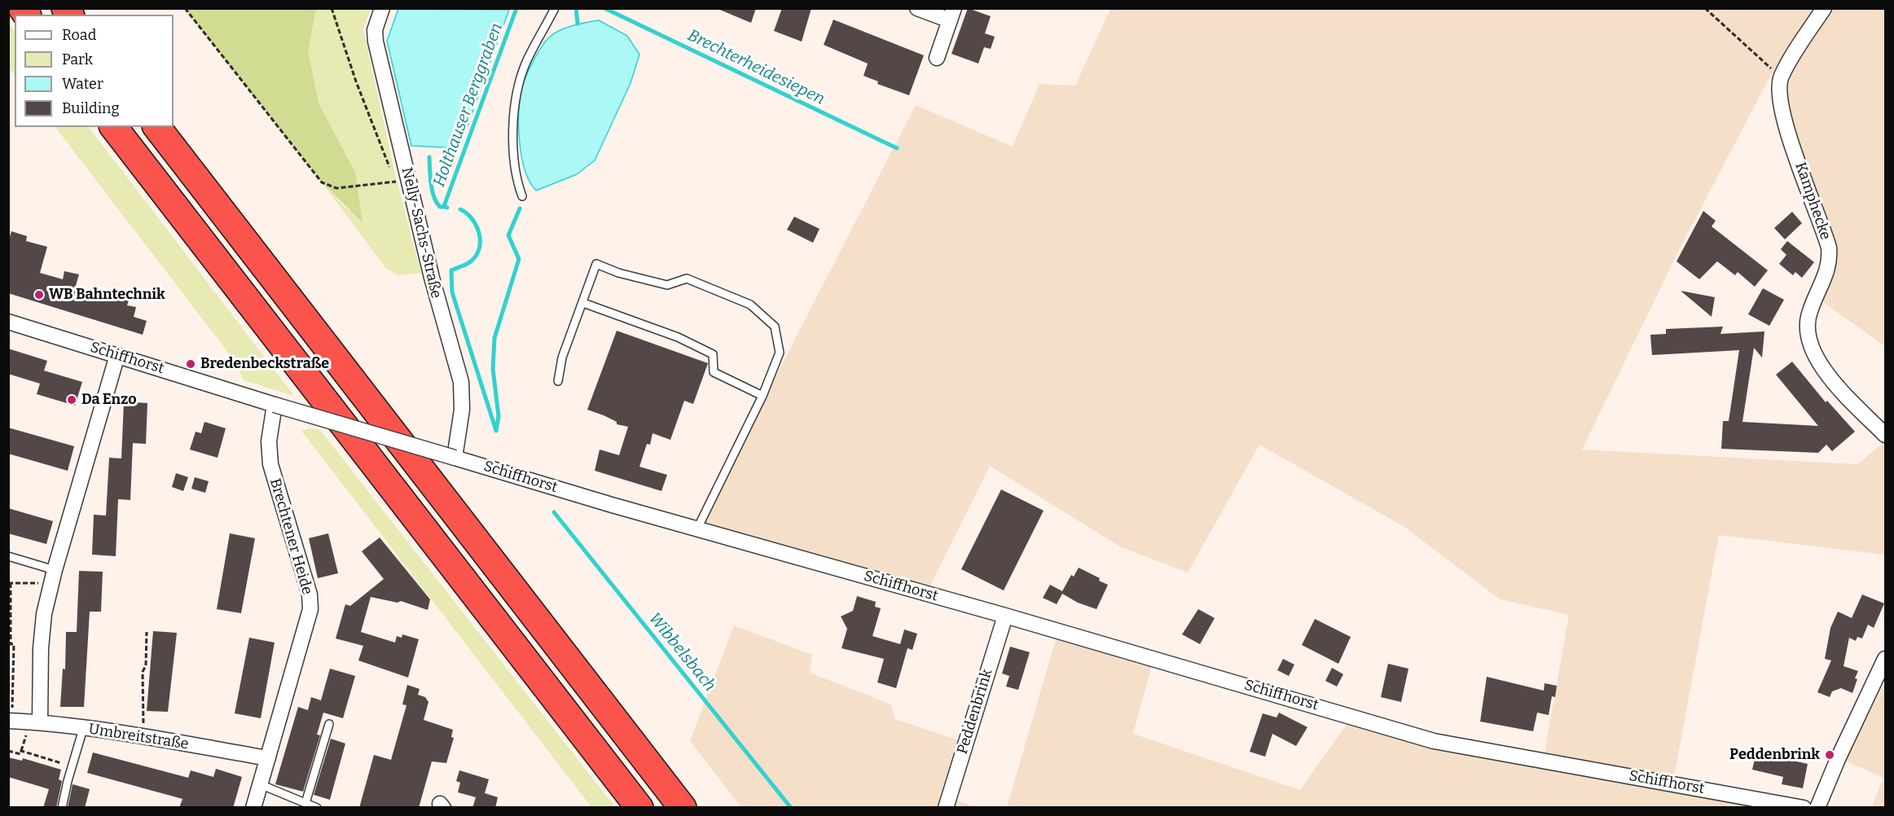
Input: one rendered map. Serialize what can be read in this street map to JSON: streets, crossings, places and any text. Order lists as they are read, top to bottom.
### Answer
{
  "streets": {
    "street": [
      "Kamphecke",
      "Nelly-Sachs-Straße",
      "Schiffhorst",
      "Brechtener Heide",
      "Peddenbrink",
      "Umbreitstraße"
    ]
  },
  "crossings": [
    ["Nelly-Sachs-Straße", "Schiffhorst"],
    ["Schiffhorst", "Brechtener Heide"],
    ["Schiffhorst", "Peddenbrink"],
    ["Brechtener Heide", "Umbreitstraße"]
  ],
  "water": ["Brechterheidesiepen", "Holthauser Berggraben", "Wibbelsbach"],
  "places": [
    "WB Bahntechnik",
    "Bredenbeckstraße",
    "Da Enzo",
    "Peddenbrink"
  ],
  "legend": [
    "Road",
    "Park",
    "Water",
    "Building"
  ]
}
